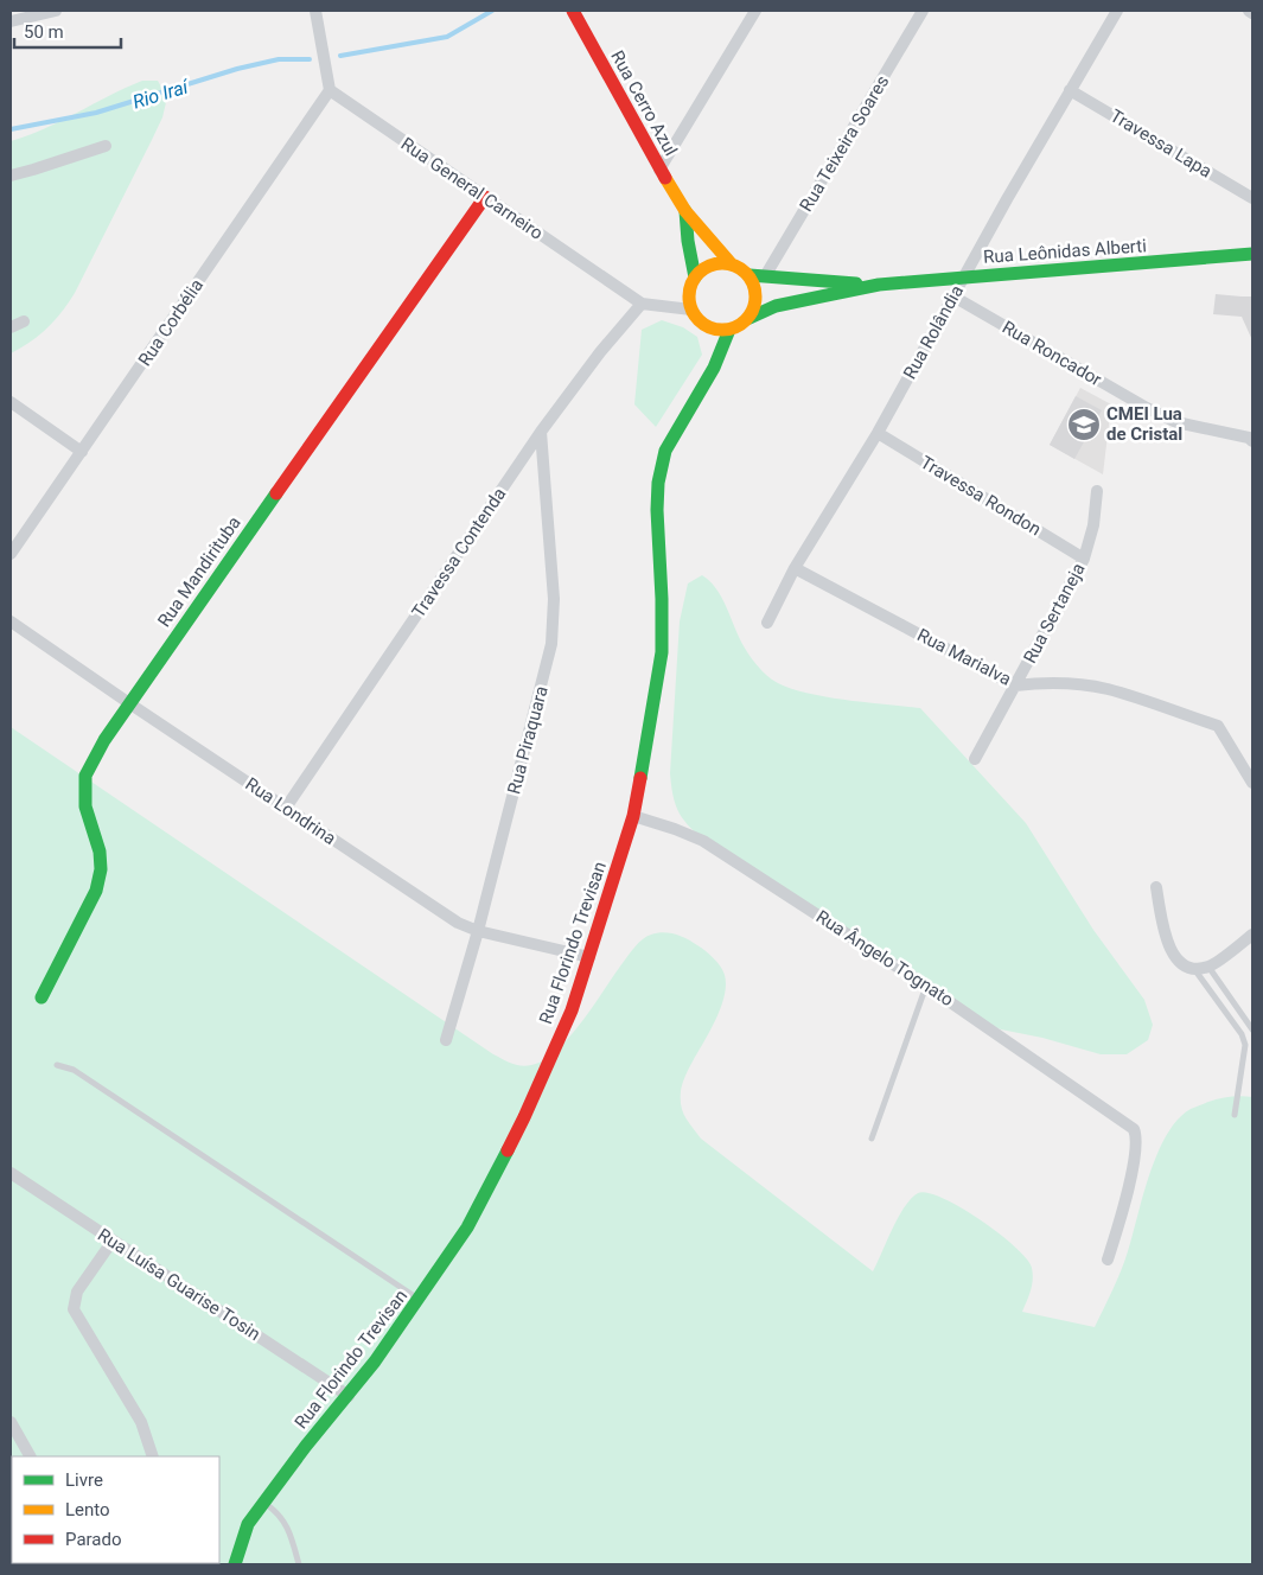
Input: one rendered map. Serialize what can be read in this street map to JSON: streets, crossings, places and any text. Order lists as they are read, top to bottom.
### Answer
{
  "streets": {
    "street": [
      "Rua Cerro Azul",
      "Rua Teixeira Soares",
      "Travessa Lapa",
      "Rua General Carneiro",
      "Rua Leônidas Alberti",
      "Rua Corbélia",
      "Rua Rolândia",
      "Rua Roncador",
      "Travessa Rondon",
      "Travessa Contenda",
      "Rua Mandirituba",
      "Rua Sertaneja",
      "Rua Marialva",
      "Rua Piraquara",
      "Rua Londrina",
      "Rua Florindo Trevisan",
      "Rua Ângelo Tognato",
      "Rua Luísa Guarise Tosin"
    ]
  },
  "crossings": [
    ["Rua Cerro Azul", "Rua General Carneiro"],
    ["Rua Cerro Azul", "Rua Leônidas Alberti"],
    ["Rua Cerro Azul", "Rua Florindo Trevisan"],
    ["Rua Teixeira Soares", "Rua Leônidas Alberti"],
    ["Travessa Lapa", "Rua Rolândia"],
    ["Rua General Carneiro", "Rua Leônidas Alberti"],
    ["Rua General Carneiro", "Rua Corbélia"],
    ["Rua General Carneiro", "Travessa Contenda"],
    ["Rua General Carneiro", "Rua Mandirituba"],
    ["Rua General Carneiro", "Rua Florindo Trevisan"],
    ["Rua Leônidas Alberti", "Rua Rolândia"],
    ["Rua Leônidas Alberti", "Rua Florindo Trevisan"],
    ["Rua Rolândia", "Rua Roncador"],
    ["Rua Rolândia", "Travessa Rondon"],
    ["Rua Rolândia", "Rua Marialva"],
    ["Travessa Rondon", "Rua Sertaneja"],
    ["Travessa Contenda", "Rua Piraquara"],
    ["Travessa Contenda", "Rua Londrina"],
    ["Rua Mandirituba", "Rua Londrina"],
    ["Rua Sertaneja", "Rua Marialva"],
    ["Rua Piraquara", "Rua Londrina"],
    ["Rua Londrina", "Rua Florindo Trevisan"],
    ["Rua Florindo Trevisan", "Rua Ângelo Tognato"],
    ["Rua Florindo Trevisan", "Rua Luísa Guarise Tosin"]
  ],
  "water": ["Rio Iraí"],
  "places": {
    "school or university": ["CMEI Lua de Cristal"]
  },
  "legend": ["Livre", "Lento", "Parado"],
  "scale_bar": "50 m"
}
